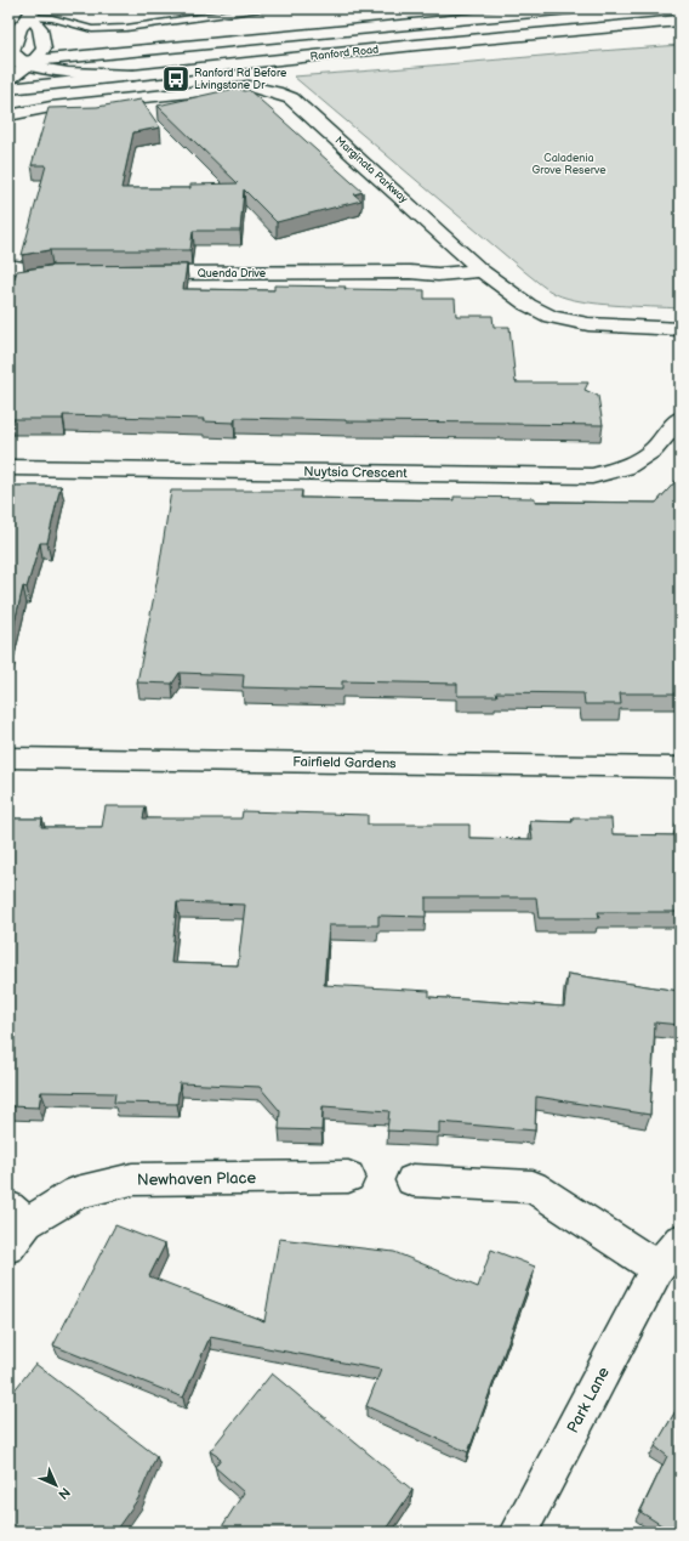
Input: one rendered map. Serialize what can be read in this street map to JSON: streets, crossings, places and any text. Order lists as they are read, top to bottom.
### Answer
{
  "streets": {
    "street": [
      "Ranford Road",
      "Marginata Parkway",
      "Quenda Drive",
      "Nuytsia Crescent",
      "Fairfield Gardens",
      "Newhaven Place",
      "Park Lane"
    ]
  },
  "crossings": [
    ["Marginata Parkway", "Quenda Drive"]
  ],
  "parks": ["Caladenia Grove Reserve"],
  "places": {
    "bus stop": ["Ranford Rd Before Livingstone Dr"]
  },
  "north": "bottom right"
}
